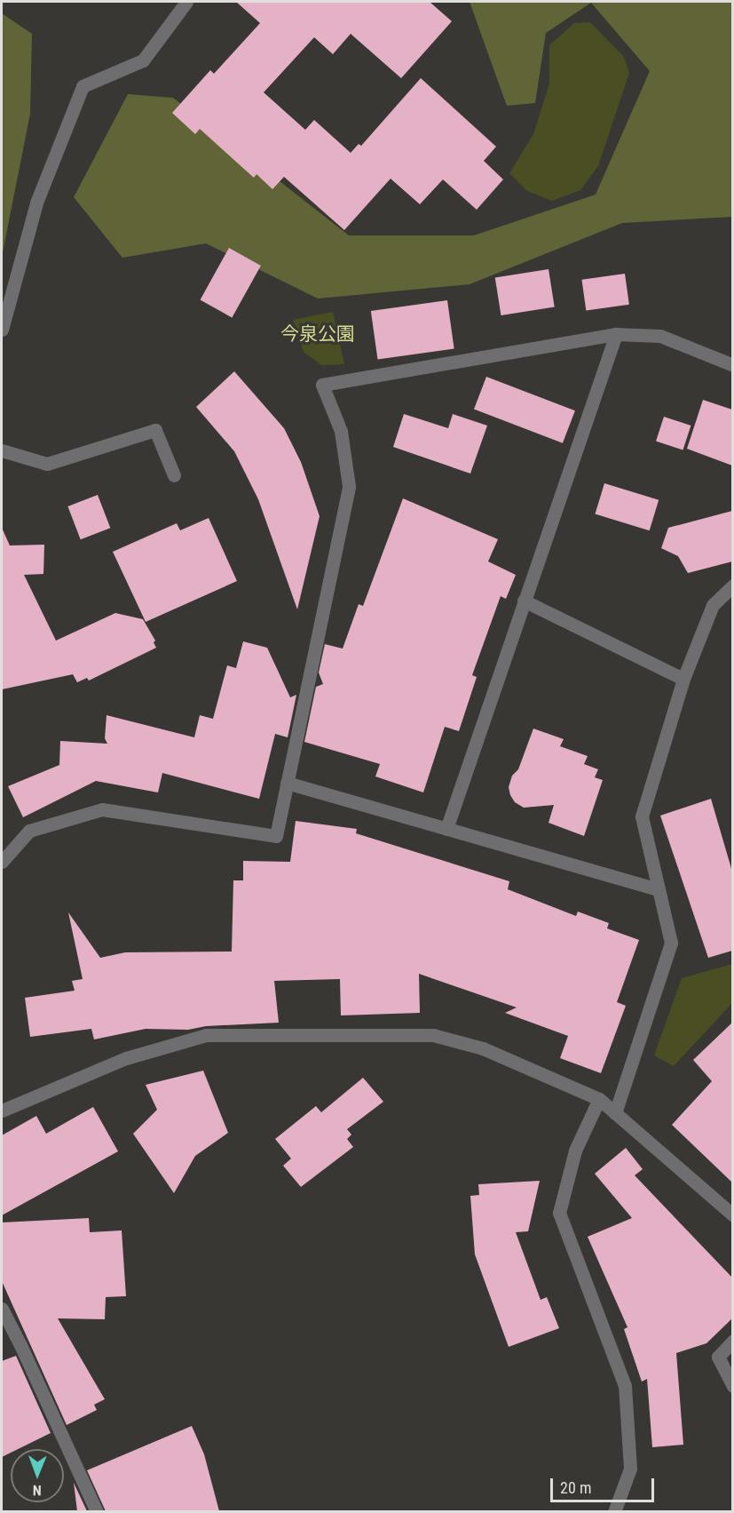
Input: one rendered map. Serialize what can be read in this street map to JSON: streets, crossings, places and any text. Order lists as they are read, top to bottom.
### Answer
{
  "parks": ["今泉公園"],
  "scale_bar": "20 m",
  "north": "bottom"
}
